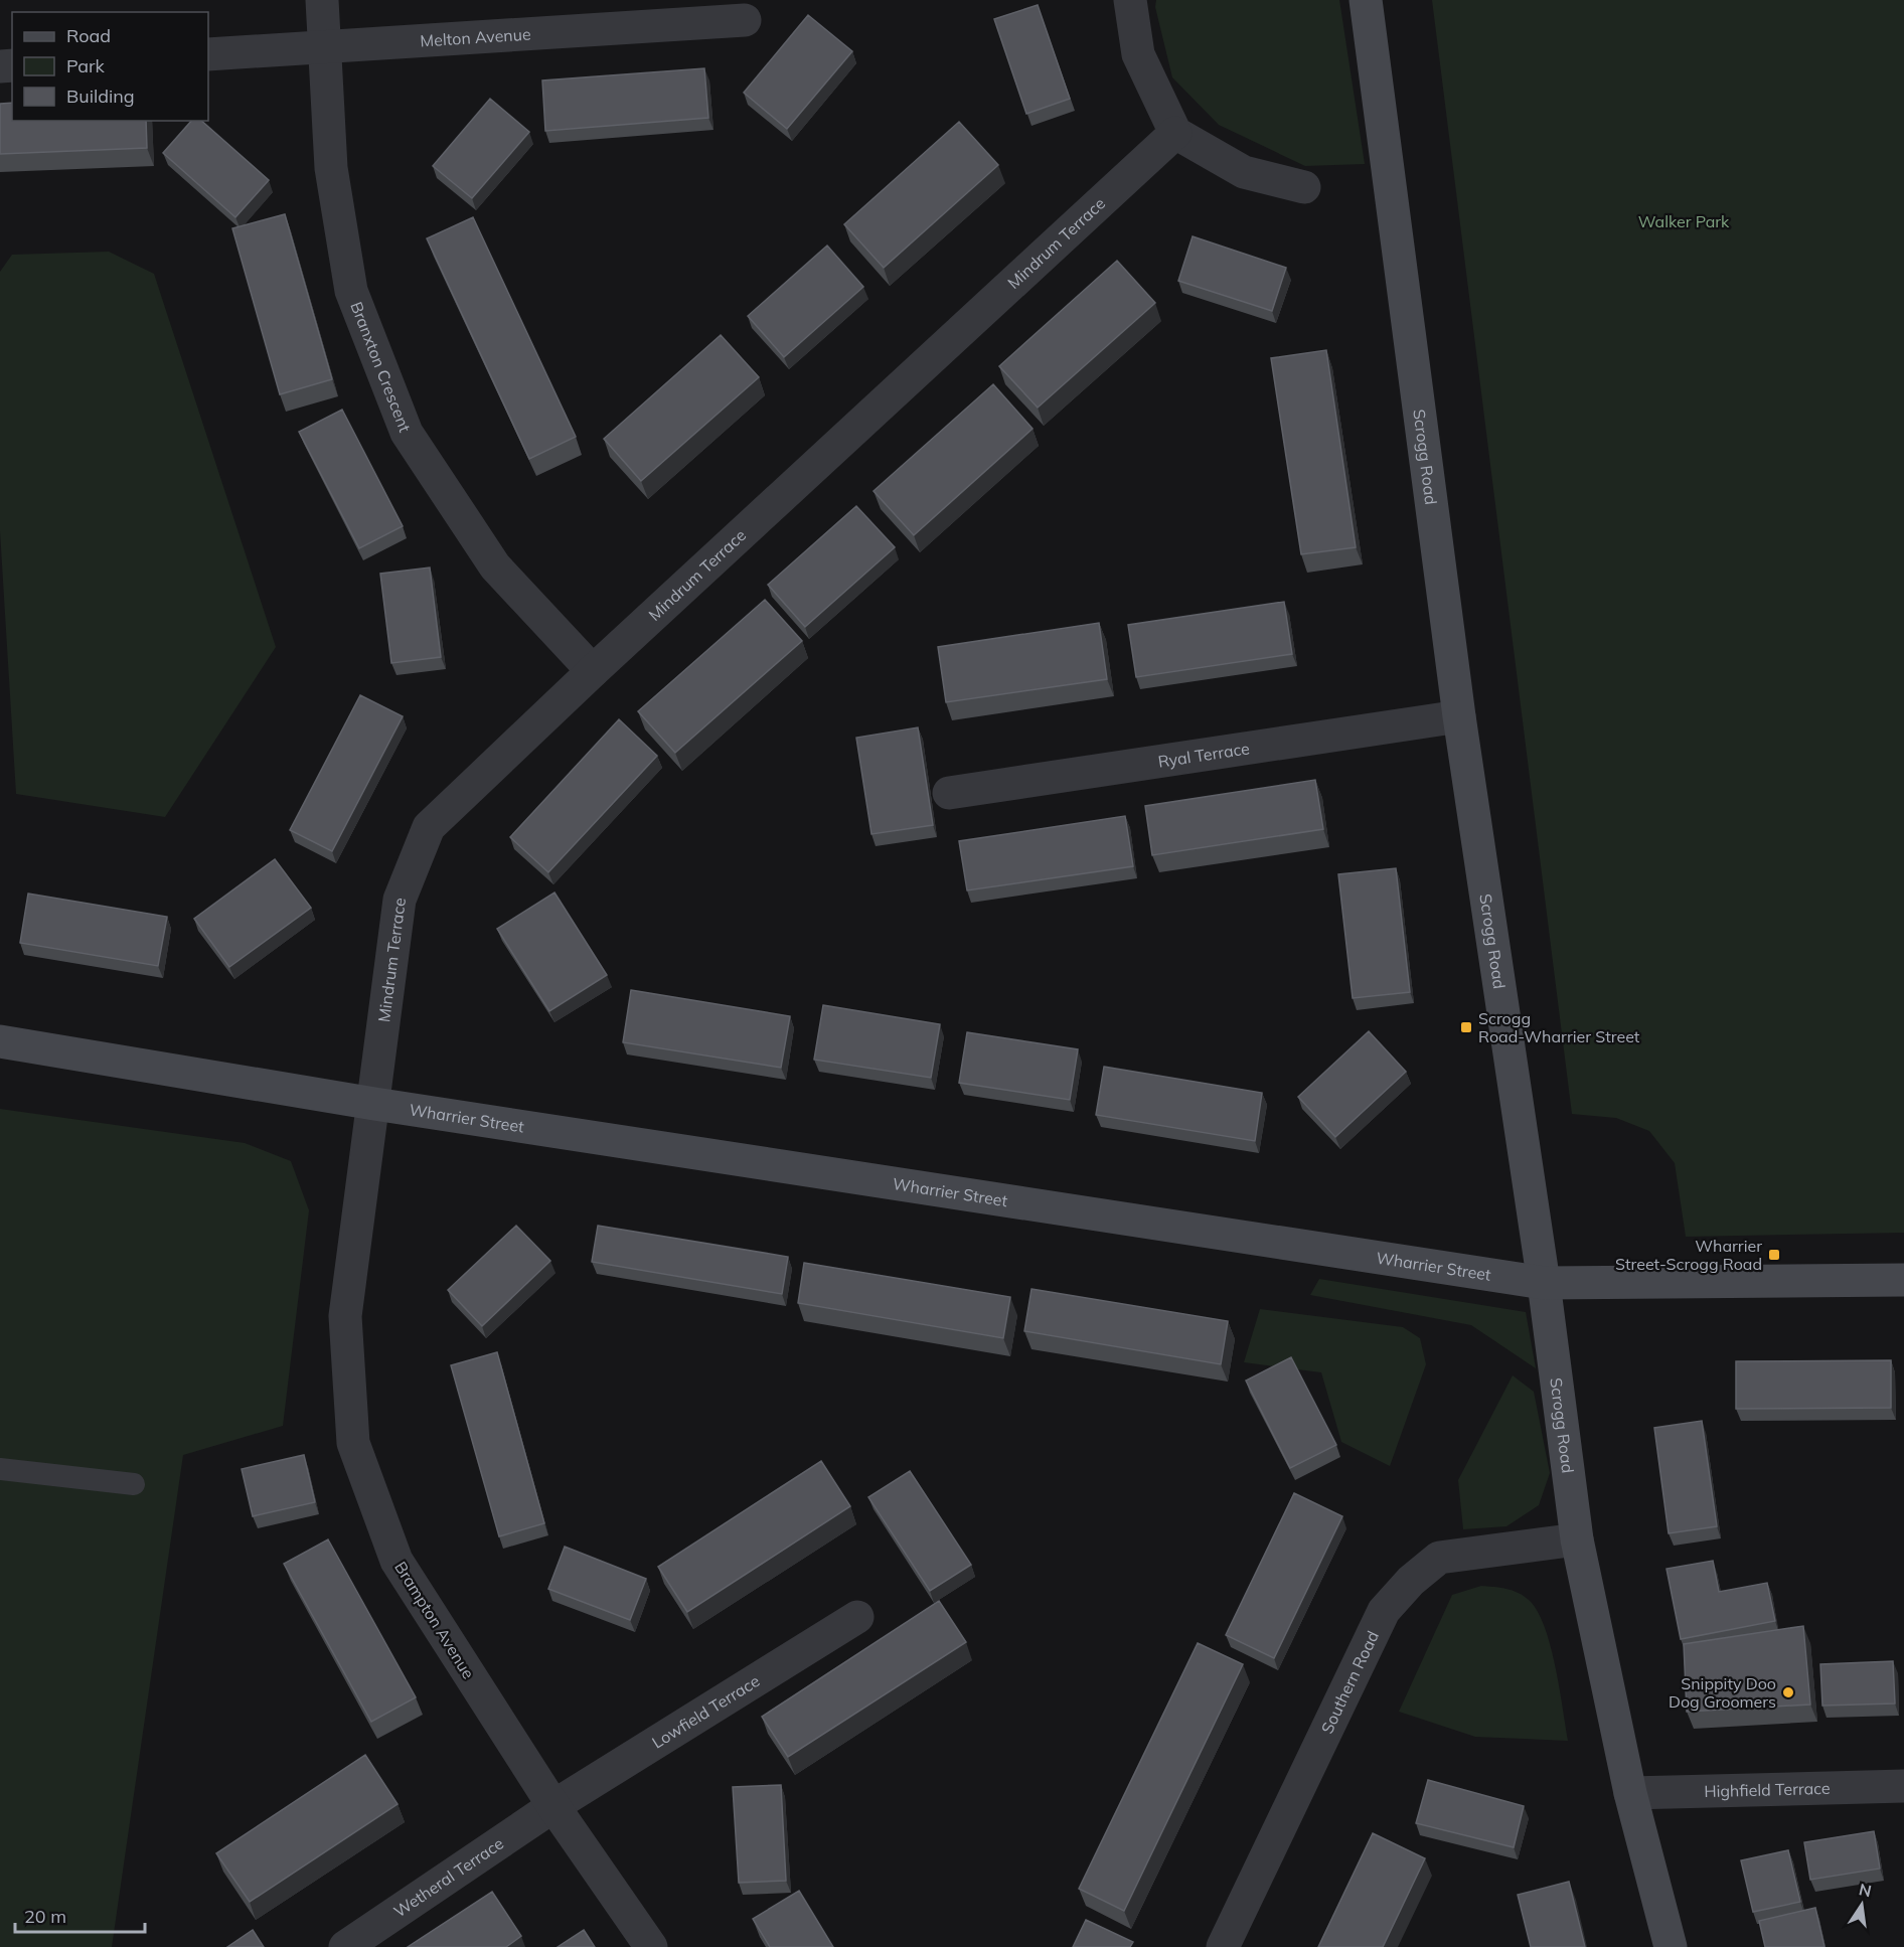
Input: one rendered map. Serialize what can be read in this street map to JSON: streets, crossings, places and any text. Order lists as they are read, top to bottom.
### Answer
{
  "streets": {
    "street": [
      "Melton Avenue",
      "Mindrum Terrace",
      "Branxton Crescent",
      "Scrogg Road",
      "Ryal Terrace",
      "Wharrier Street",
      "Brampton Avenue",
      "Southern Road",
      "Lowfield Terrace",
      "Highfield Terrace",
      "Wetheral Terrace"
    ]
  },
  "crossings": [
    ["Melton Avenue", "Branxton Crescent"],
    ["Mindrum Terrace", "Branxton Crescent"],
    ["Mindrum Terrace", "Wharrier Street"],
    ["Mindrum Terrace", "Brampton Avenue"],
    ["Scrogg Road", "Ryal Terrace"],
    ["Scrogg Road", "Wharrier Street"],
    ["Scrogg Road", "Southern Road"],
    ["Scrogg Road", "Highfield Terrace"],
    ["Wharrier Street", "Brampton Avenue"],
    ["Brampton Avenue", "Lowfield Terrace"],
    ["Brampton Avenue", "Wetheral Terrace"],
    ["Lowfield Terrace", "Wetheral Terrace"]
  ],
  "parks": ["Walker Park"],
  "places": {
    "transit": ["Scrogg Road-Wharrier Street", "Wharrier Street-Scrogg Road"],
    "other": ["Snippity Doo Dog Groomers"]
  },
  "legend": ["Road", "Park", "Building"],
  "scale_bar": "20 m",
  "north": "top"
}
